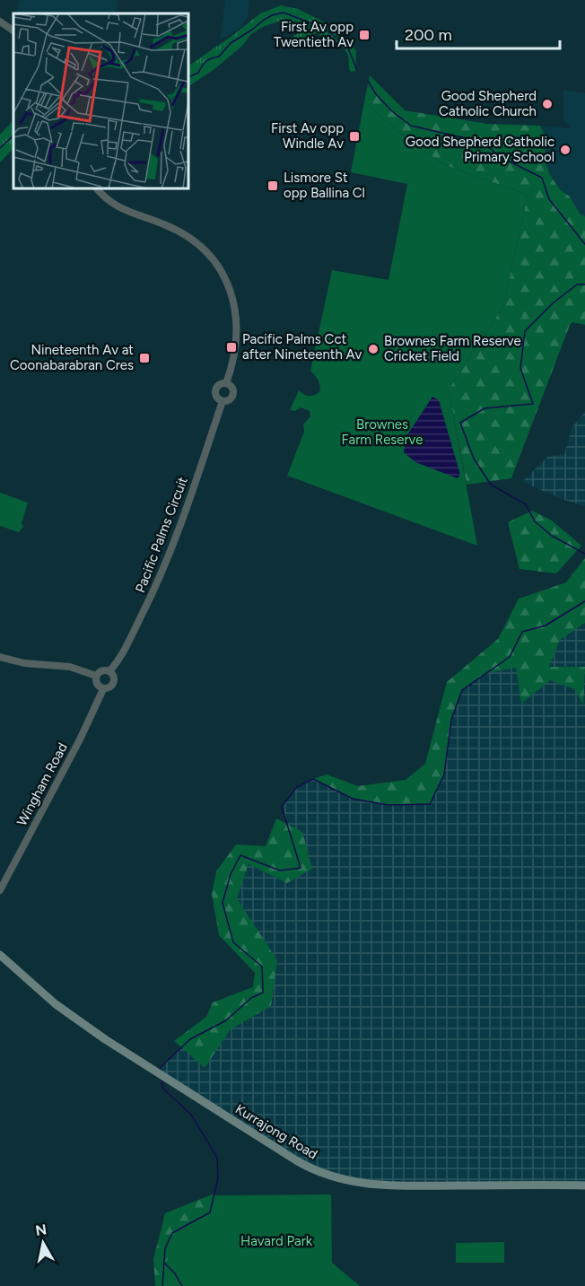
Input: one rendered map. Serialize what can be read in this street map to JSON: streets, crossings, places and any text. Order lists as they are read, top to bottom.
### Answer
{
  "streets": {
    "main road": ["Kurrajong Road"],
    "street": ["Pacific Palms Circuit", "Wingham Road"]
  },
  "crossings": [
    ["Pacific Palms Circuit", "Wingham Road"]
  ],
  "parks": ["Brownes Farm Reserve", "Havard Park"],
  "places": {
    "transit": [
      "First Av opp Twentieth Av",
      "First Av opp Windle Av",
      "Lismore St opp Ballina Cl",
      "Pacific Palms Cct after Nineteenth Av",
      "Nineteenth Av at Coonabarabran Cres"
    ],
    "other": ["Good Shepherd Catholic Church", "Good Shepherd Catholic Primary School", "Brownes Farm Reserve Cricket Field"]
  },
  "scale_bar": "200 m",
  "north": "top"
}
